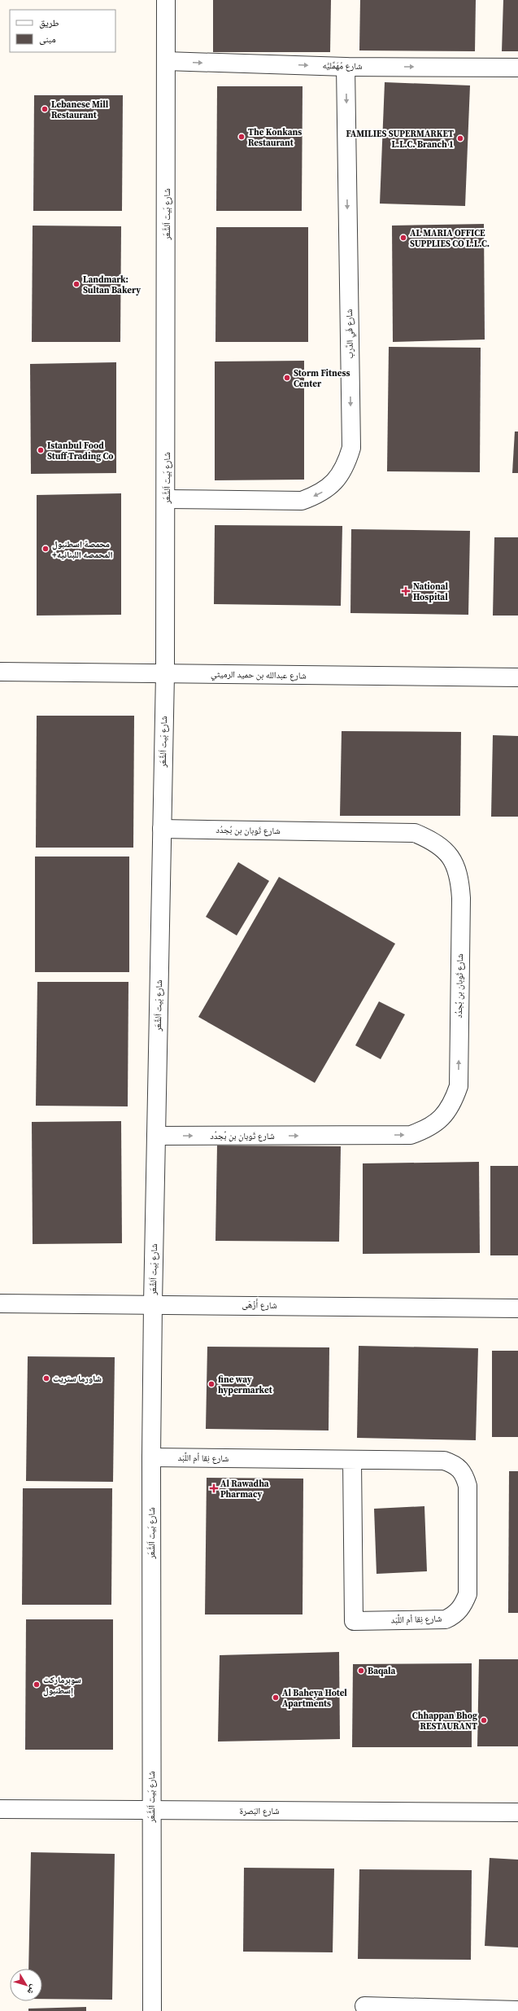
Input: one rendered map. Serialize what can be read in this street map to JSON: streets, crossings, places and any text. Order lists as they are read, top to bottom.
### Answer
{
  "streets": {
    "street": [
      "شارع مُهَمَّليَّه",
      "شارع بَيت اَلشَّعَر",
      "شارع فَي الدَّرب",
      "شارع عبدالله بن حميد الرميثي",
      "شارع ثَوبان بن بُجدُد",
      "شارع أَزْهَى",
      "شارع نِقا أم اللِّبَد",
      "شارع البَصرة"
    ]
  },
  "crossings": [
    ["شارع مُهَمَّليَّه", "شارع بَيت اَلشَّعَر"],
    ["شارع مُهَمَّليَّه", "شارع فَي الدَّرب"],
    ["شارع بَيت اَلشَّعَر", "شارع فَي الدَّرب"],
    ["شارع بَيت اَلشَّعَر", "شارع عبدالله بن حميد الرميثي"],
    ["شارع بَيت اَلشَّعَر", "شارع ثَوبان بن بُجدُد"],
    ["شارع بَيت اَلشَّعَر", "شارع أَزْهَى"],
    ["شارع بَيت اَلشَّعَر", "شارع نِقا أم اللِّبَد"],
    ["شارع بَيت اَلشَّعَر", "شارع البَصرة"]
  ],
  "one_way": ["شارع مُهَمَّليَّه"],
  "places": {
    "other": [
      "Lebanese Mill Restaurant",
      "The Konkans Restaurant",
      "FAMILIES SUPERMARKET L.L.C. Branch 1",
      "AL MARIA OFFICE SUPPLIES CO L.L.C.",
      "Landmark: Sultan Bakery",
      "Storm Fitness Center",
      "Istanbul Food Stuff Trading Co",
      "محمصة اسطنبول +المحمصه اللبنانيه",
      "شاورما ستريت",
      "fine way hypermarket",
      "Baqala",
      "سوبرماركت إسطنبول",
      "Al Baheya Hotel Apartments",
      "Chhappan Bhog RESTAURANT"
    ],
    "health": ["National Hospital", "Al Rawadha Pharmacy"]
  },
  "legend": ["طريق", "مبنى"],
  "north": "bottom right"
}
